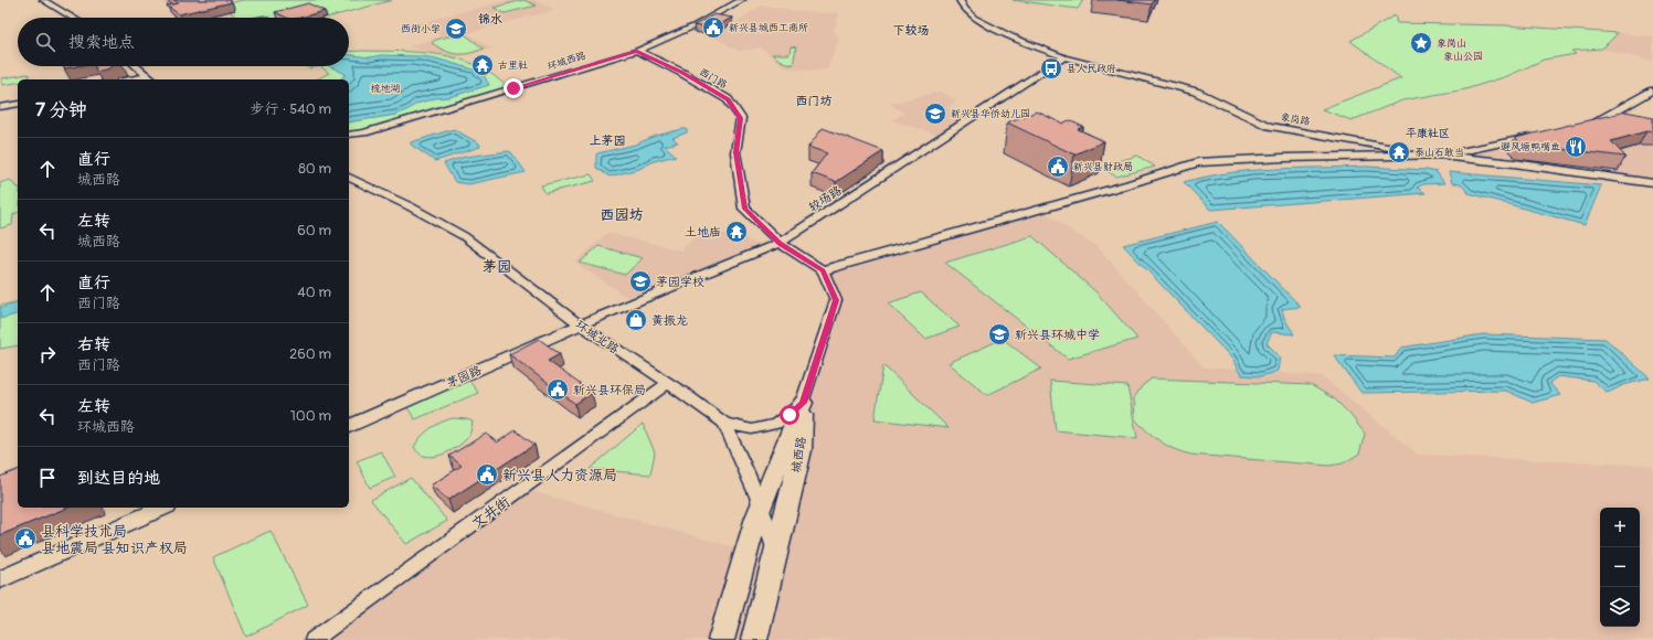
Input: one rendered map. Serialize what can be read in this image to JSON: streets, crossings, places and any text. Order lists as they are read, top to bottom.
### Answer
{
  "streets": {
    "main road": ["城西路"],
    "street": [
      "环城西路",
      "西门路",
      "象岗路",
      "较场路",
      "环城北路",
      "茅园路",
      "文井街"
    ]
  },
  "crossings": [
    ["环城西路", "西门路"],
    ["西门路", "较场路"],
    ["象岗路", "较场路"],
    ["较场路", "环城北路"],
    ["较场路", "茅园路"],
    ["环城北路", "茅园路"],
    ["环城北路", "文井街"]
  ],
  "districts": [
    "锦水",
    "下较场",
    "西门坊",
    "平康社区",
    "上茅园",
    "西园坊",
    "茅园"
  ],
  "parks": ["象山公园", "梳地湖"],
  "places": {
    "public building": [
      "新兴县城西工商所",
      "新兴县财政局",
      "新兴县环保局",
      "新兴县人力资源局",
      "县科学技术局 县地震局 县知识产权局"
    ],
    "school or university": [
      "西街小学",
      "新兴县华侨幼儿园",
      "茅园学校",
      "新兴县环城中学"
    ],
    "place": ["象岗山"],
    "temple": ["古里社", "泰山石敢当", "土地庙"],
    "bus stop": ["县人民政府"],
    "restaurant": ["避风塘鸭嘴鱼"],
    "shop": ["黄振龙"]
  },
  "page": {
    "search": "搜索地点",
    "heading": ["7 分钟", "步行 · 540 m"],
    "list": [
      ["直行", "城西路", "80 m"],
      ["左转", "城西路", "60 m"],
      ["直行", "西门路", "40 m"],
      ["右转", "西门路", "260 m"],
      ["左转", "环城西路", "100 m"],
      "到达目的地"
    ],
    "map_buttons": ["+", "−"]
  }
}
